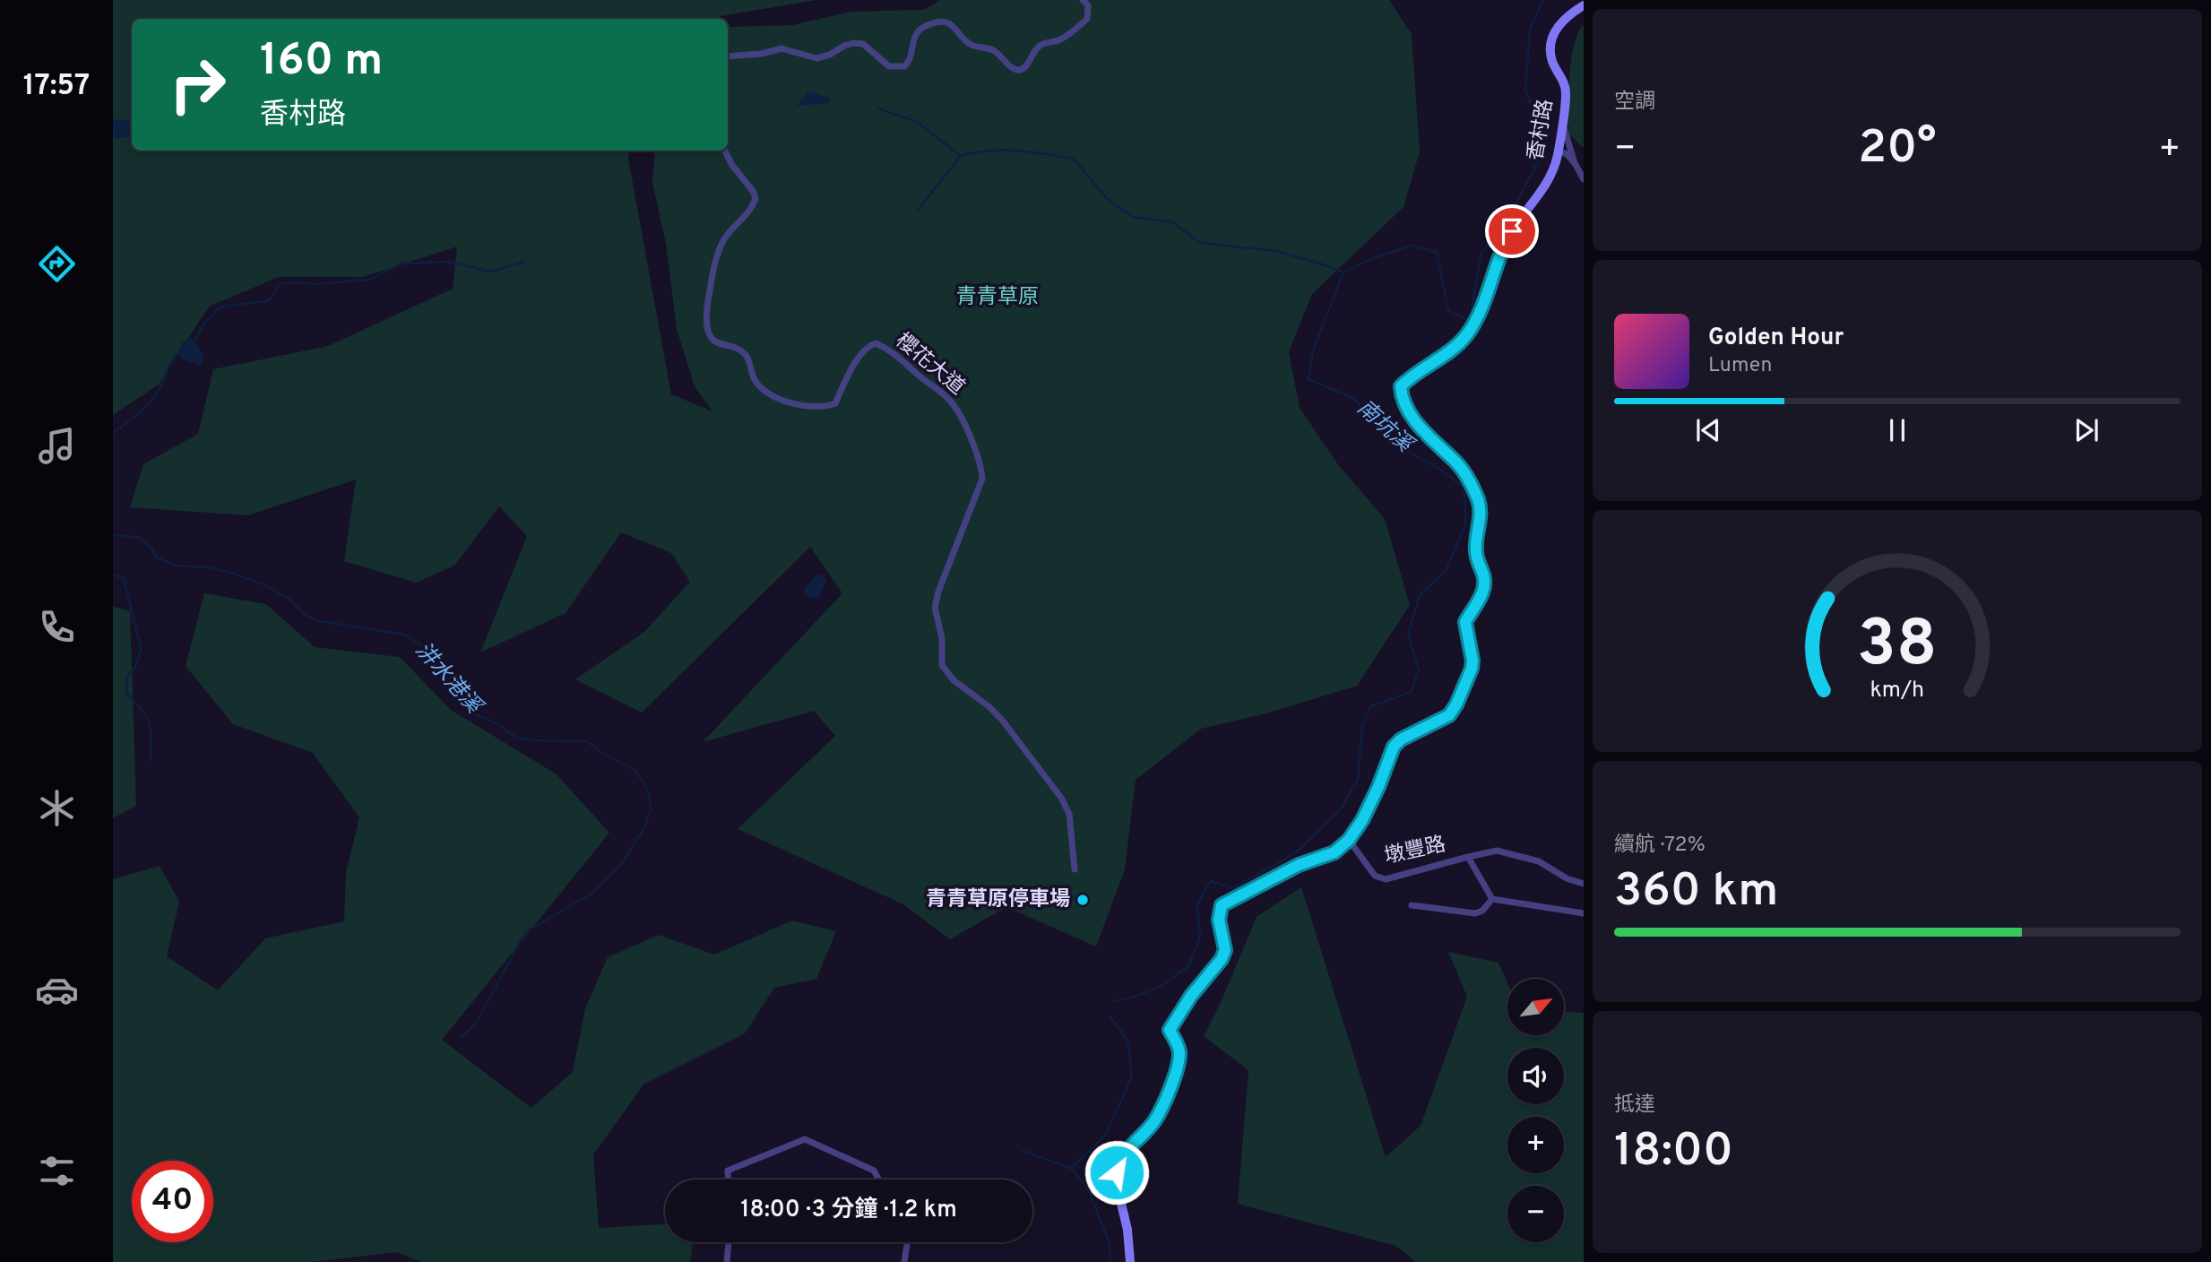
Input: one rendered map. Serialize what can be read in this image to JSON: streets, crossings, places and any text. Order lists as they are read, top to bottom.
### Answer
{
  "streets": {
    "street": ["香村路", "櫻花大道", "墩豐路"]
  },
  "crossings": [
    ["香村路", "墩豐路"]
  ],
  "water": ["南坑溪", "汫水港溪"],
  "parks": ["青青草原"],
  "places": ["青青草原停車場"],
  "north": "top right",
  "page": {
    "tabs": "17:57",
    "tile": [
      "空調",
      ["續航 · 72%", "360 km"],
      ["抵達", "18:00"]
    ],
    "turn": ["160 m", "香村路"],
    "heat": ["−", "20°", "+"],
    "song": ["Golden Hour", "Lumen"],
    "map_buttons": ["+", "−"],
    "limit": "40",
    "trip": "18:00 · 3 分鐘 · 1.2 km",
    "gauge": ["38", "km/h"]
  }
}
